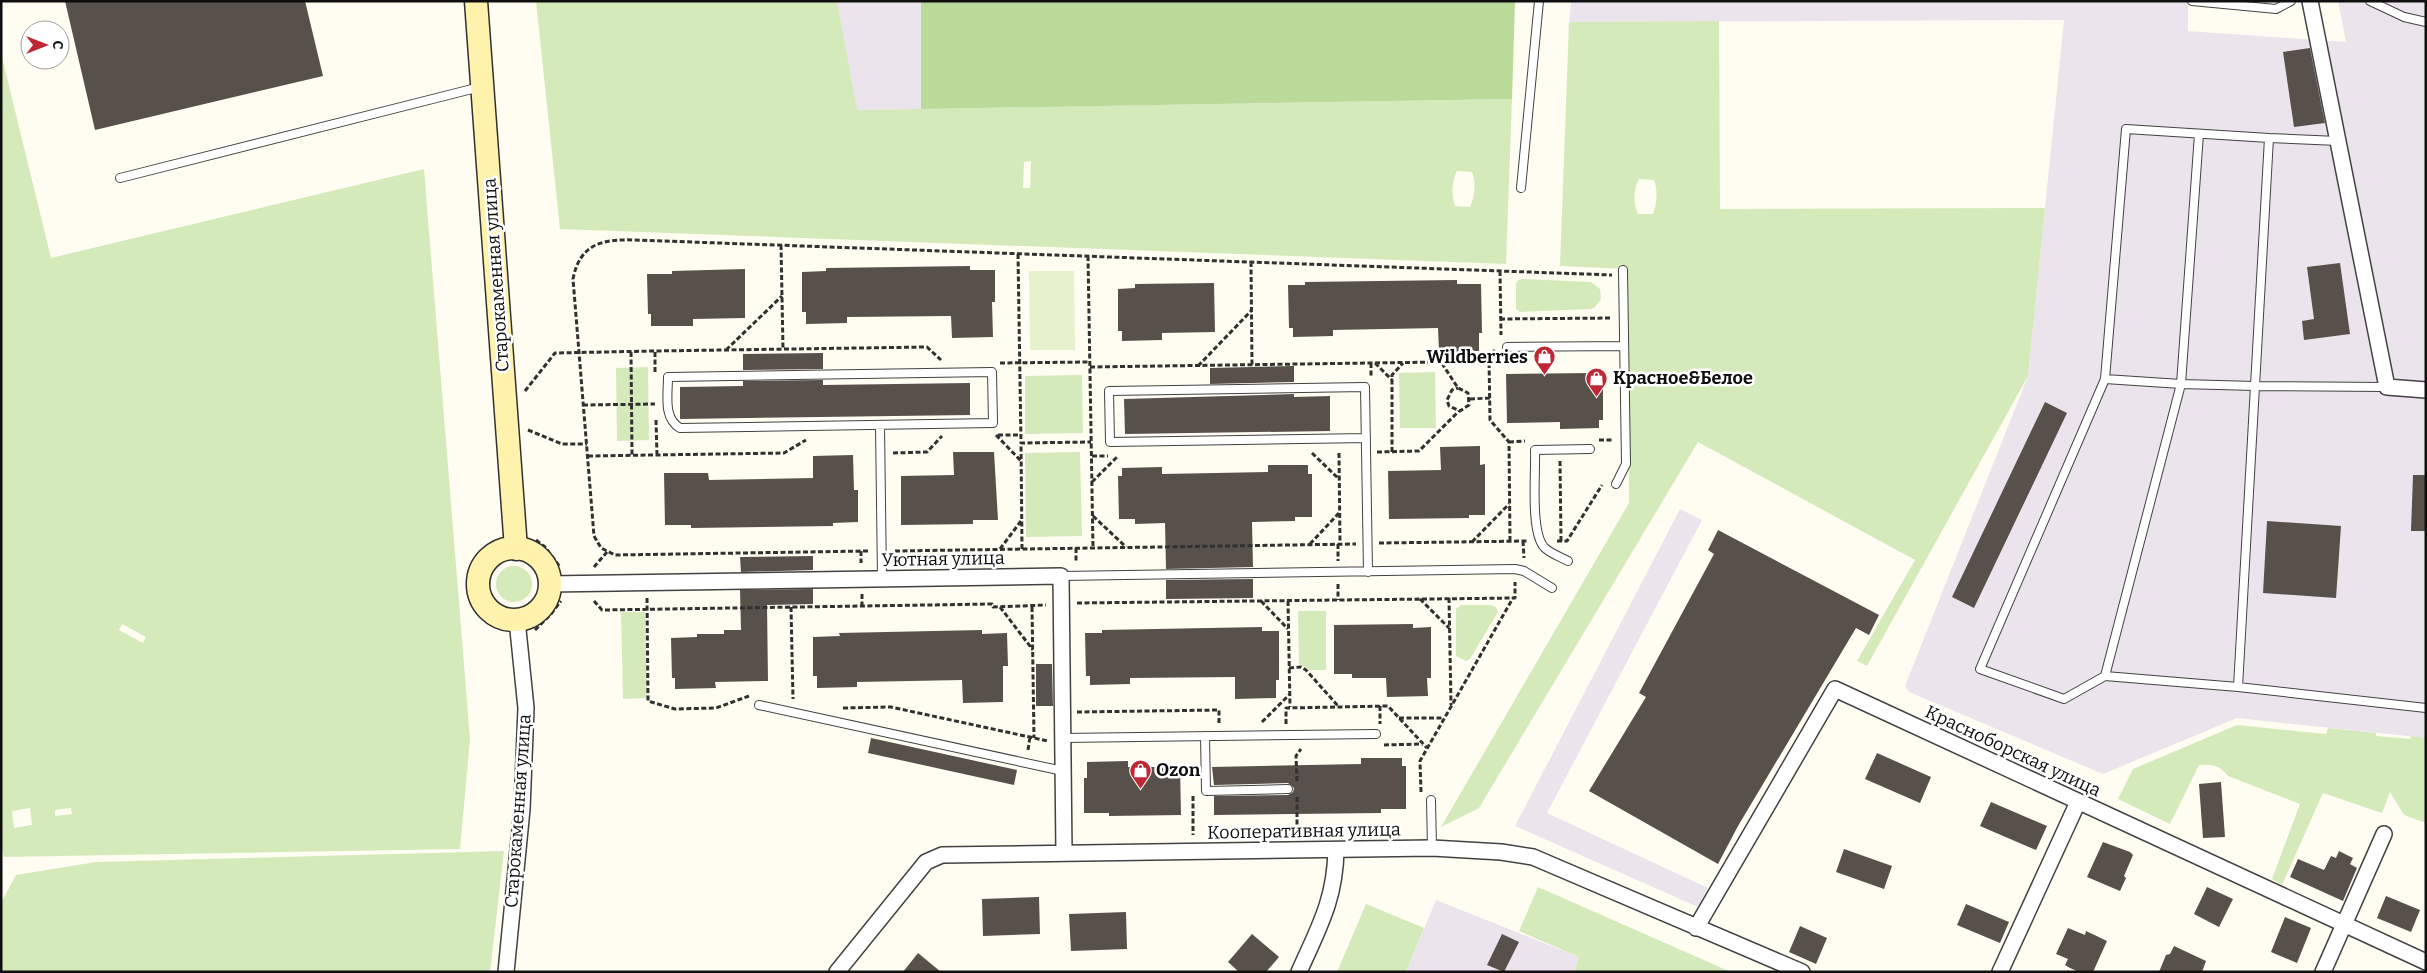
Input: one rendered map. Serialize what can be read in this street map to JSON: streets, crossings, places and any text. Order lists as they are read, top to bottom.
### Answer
{
  "streets": {
    "street": [
      "Старокаменная улица",
      "Уютная улица",
      "Красноборская улица",
      "Кооперативная улица"
    ]
  },
  "crossings": [
    ["Старокаменная улица", "Уютная улица"],
    ["Красноборская улица", "Кооперативная улица"]
  ],
  "places": {
    "shop": ["Wildberries", "Красное&Белое", "Ozon"]
  },
  "north": "right"
}
